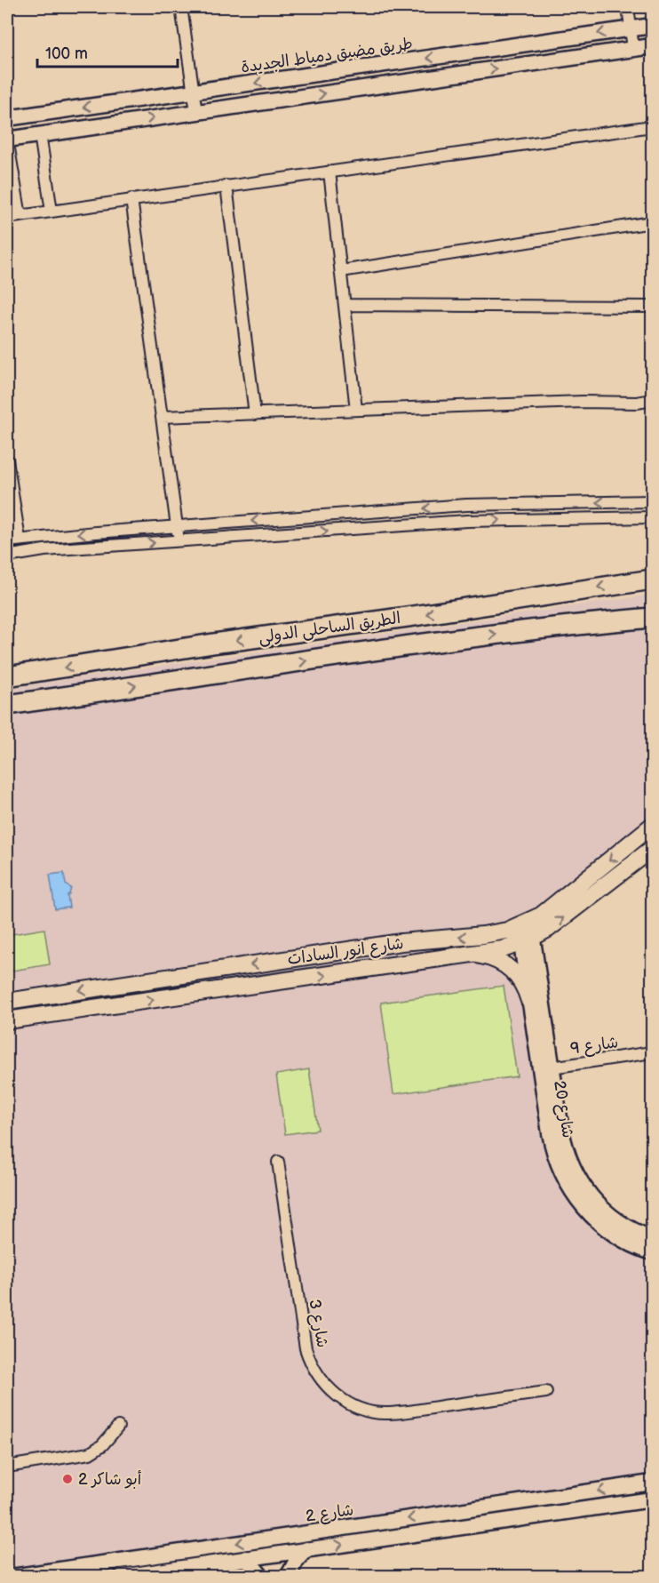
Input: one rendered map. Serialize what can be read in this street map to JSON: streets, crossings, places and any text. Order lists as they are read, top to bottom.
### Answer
{
  "streets": {
    "highway": ["الطريق الساحلى الدولى"],
    "main road": ["شارع انور السادات"],
    "street": [
      "طريق مضيق دمياط الجديدة",
      "شارع 9",
      "شارع 20",
      "شارع 3",
      "شارع 2"
    ]
  },
  "crossings": [
    ["شارع انور السادات", "شارع 20"],
    ["شارع 9", "شارع 20"]
  ],
  "places": ["أبو شاكر 2"],
  "scale_bar": "100 m"
}
